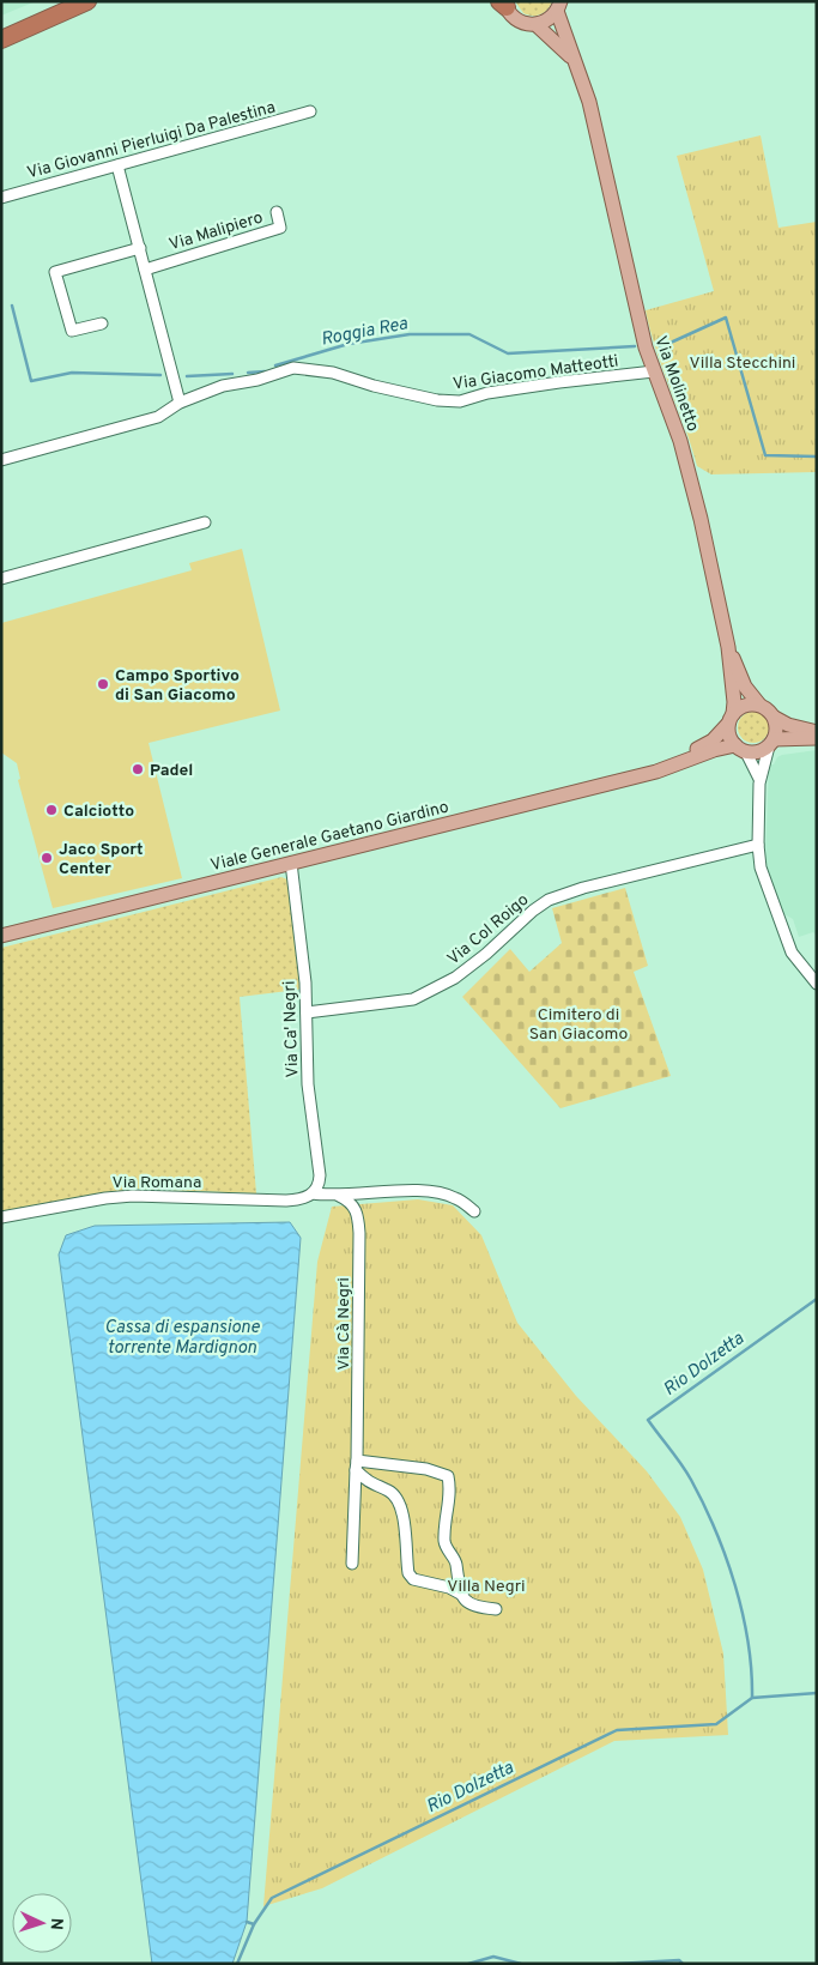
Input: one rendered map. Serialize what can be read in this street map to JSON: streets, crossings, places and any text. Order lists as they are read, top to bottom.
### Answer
{
  "streets": {
    "main road": ["Via Molinetto", "Viale Generale Gaetano Giardino"],
    "street": [
      "Via Giovanni Pierluigi Da Palestina",
      "Via Malipiero",
      "Via Giacomo Matteotti",
      "Via Col Roigo",
      "Via Ca' Negri",
      "Via Romana",
      "Via Cà Negri"
    ]
  },
  "crossings": [
    ["Via Giacomo Matteotti", "Via Molinetto"],
    ["Via Molinetto", "Viale Generale Gaetano Giardino"],
    ["Viale Generale Gaetano Giardino", "Via Ca' Negri"],
    ["Via Col Roigo", "Via Ca' Negri"],
    ["Via Ca' Negri", "Via Romana"]
  ],
  "water": ["Roggia Rea", "Cassa di espansione torrente Mardignon", "Rio Dolzetta"],
  "parks": ["Villa Stecchini", "Cimitero di San Giacomo", "Villa Negri"],
  "places": [
    "Campo Sportivo di San Giacomo",
    "Padel",
    "Calciotto",
    "Jaco Sport Center"
  ],
  "north": "right"
}
